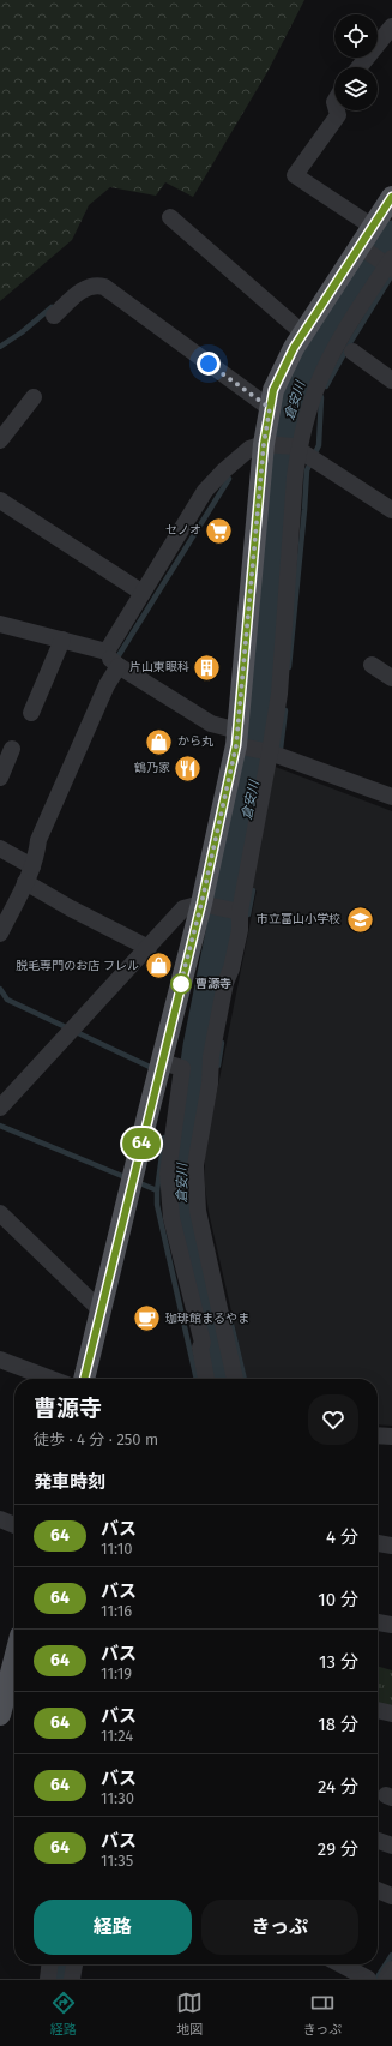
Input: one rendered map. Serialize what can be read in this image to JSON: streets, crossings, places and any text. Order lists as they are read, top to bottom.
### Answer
{
  "water": ["倉安川"],
  "places": {
    "supermarket": ["セノオ"],
    "building": ["片山東眼科"],
    "shop": ["から丸", "脱毛専門のお店 フレル"],
    "restaurant": ["鶴乃家"],
    "school or university": ["市立富山小学校"],
    "other": ["曹源寺"],
    "cafe": ["珈琲館まるやま"]
  },
  "lines": ["bus line 64"],
  "page": {
    "on_map": "64",
    "heading": [
      ["曹源寺", "徒歩 · 4 分 · 250 m"],
      "発車時刻"
    ],
    "list": [
      {
        "mark": "64",
        "name": "バス",
        "note": "11:10",
        "value": "4 分"
      },
      {
        "mark": "64",
        "name": "バス",
        "note": "11:16",
        "value": "10 分"
      },
      {
        "mark": "64",
        "name": "バス",
        "note": "11:19",
        "value": "13 分"
      },
      {
        "mark": "64",
        "name": "バス",
        "note": "11:24",
        "value": "18 分"
      },
      {
        "mark": "64",
        "name": "バス",
        "note": "11:30",
        "value": "24 分"
      },
      {
        "mark": "64",
        "name": "バス",
        "note": "11:35",
        "value": "29 分"
      }
    ],
    "buttons": ["経路", "きっぷ"],
    "tabs": ["経路", "地図", "きっぷ"]
  }
}
